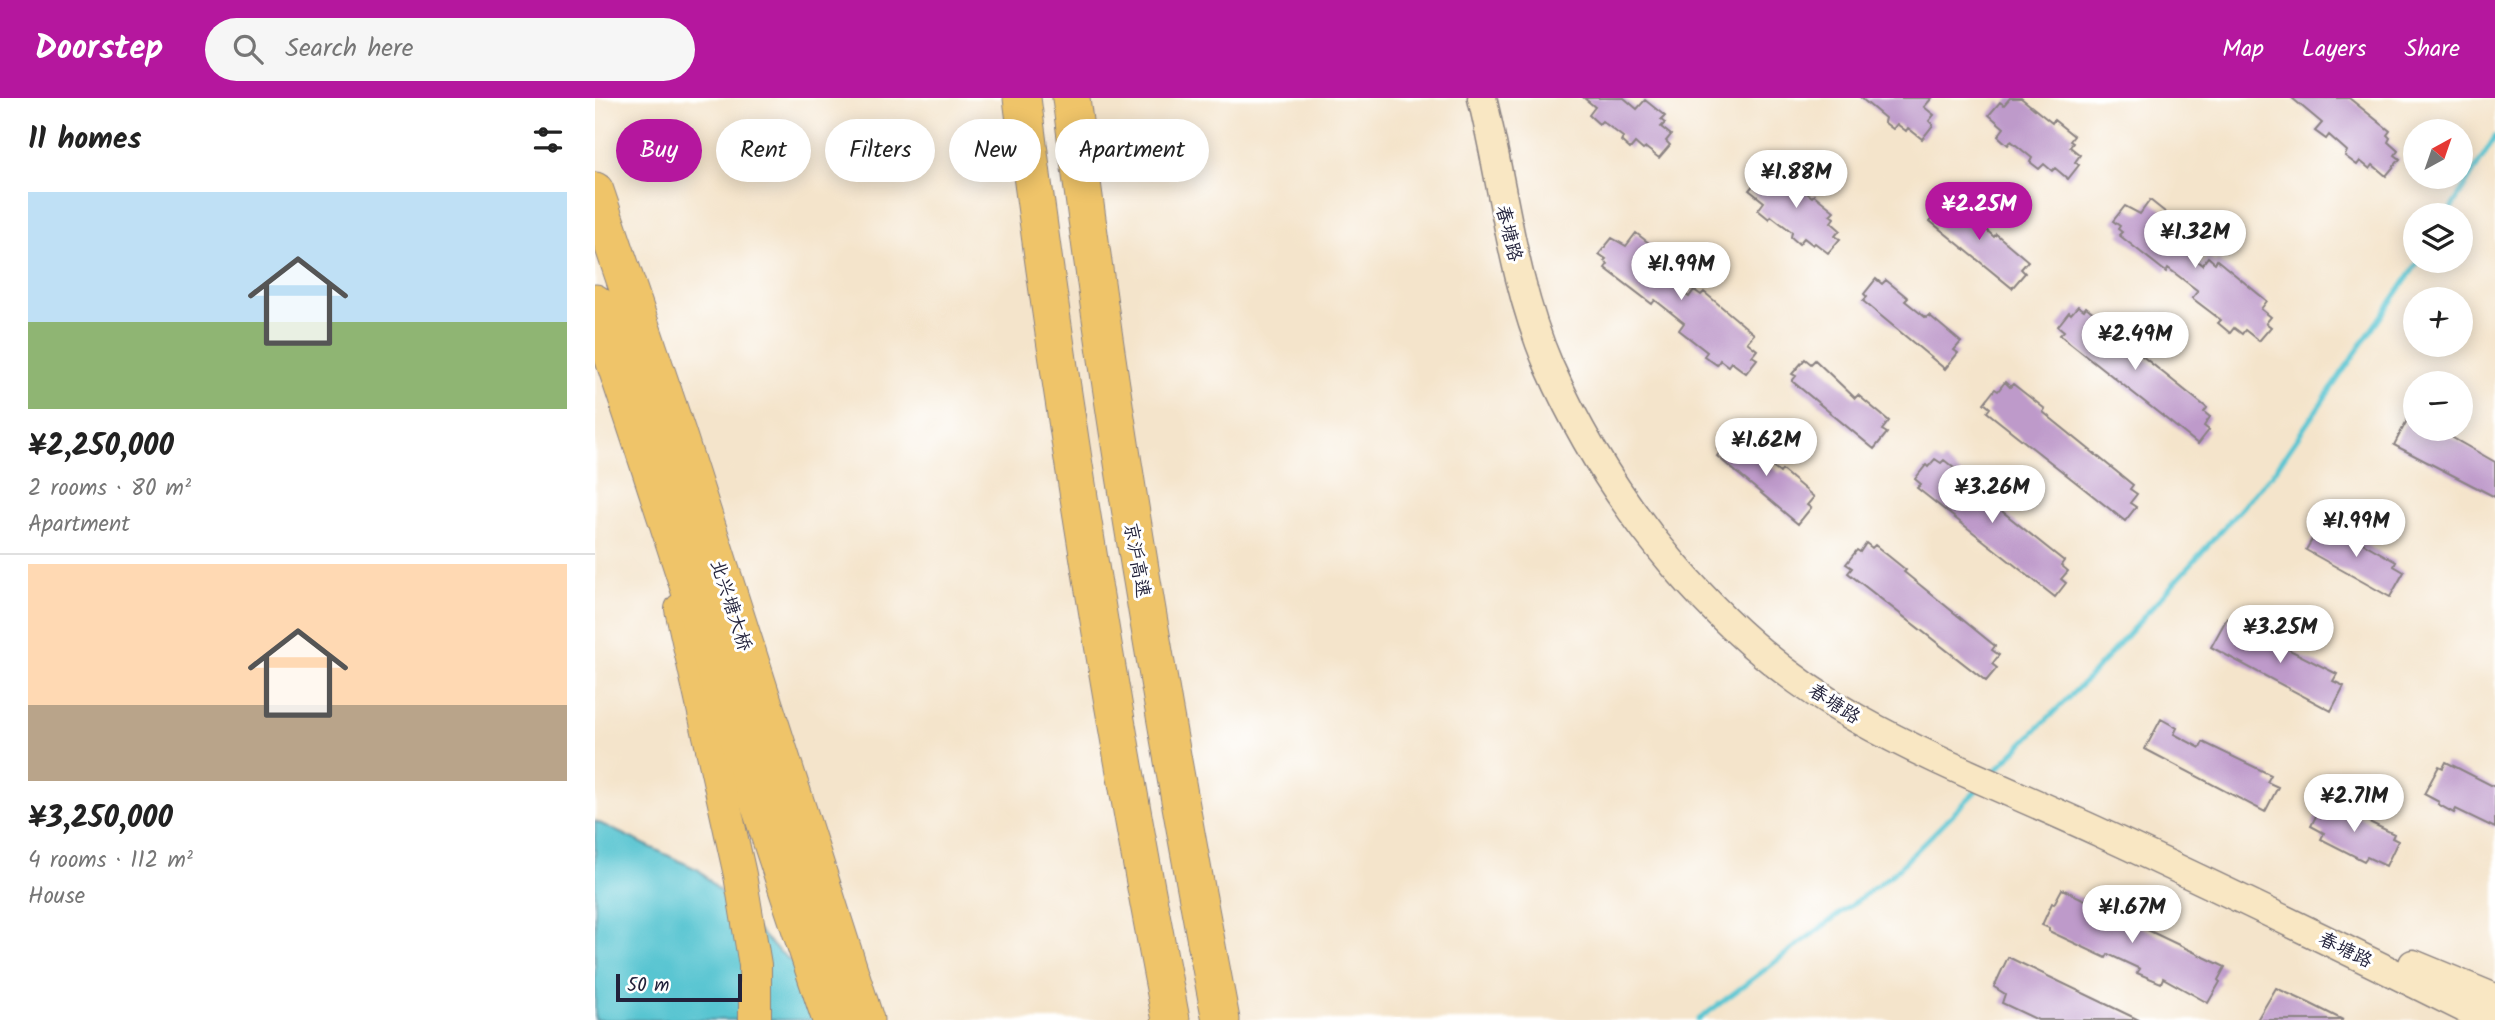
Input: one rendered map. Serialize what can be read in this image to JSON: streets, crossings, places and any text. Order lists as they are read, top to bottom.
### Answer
{
  "streets": {
    "highway": ["京沪高速", "北兴塘大桥"],
    "street": ["春塘路"]
  },
  "scale_bar": "50 m",
  "north": "top right",
  "page": {
    "header": "Doorstep",
    "search": "Search here",
    "nav": ["Map", "Layers", "Share"],
    "heading": "11 homes",
    "map_buttons": ["+", "−"],
    "chip": [
      "Buy",
      "Rent",
      "Filters",
      "New",
      "Apartment"
    ],
    "price": [
      "¥1.88M",
      "¥2.25M",
      "¥1.32M",
      "¥1.99M",
      "¥2.49M",
      "¥1.62M",
      "¥3.26M",
      "¥1.99M",
      "¥3.25M",
      "¥2.71M",
      "¥1.67M"
    ],
    "list": [
      {
        "name": "¥2,250,000",
        "note": "2 rooms · 80 m² · Apartment"
      },
      {
        "name": "¥3,250,000",
        "note": "4 rooms · 112 m² · House"
      }
    ],
    "scale": "50 m"
  }
}
